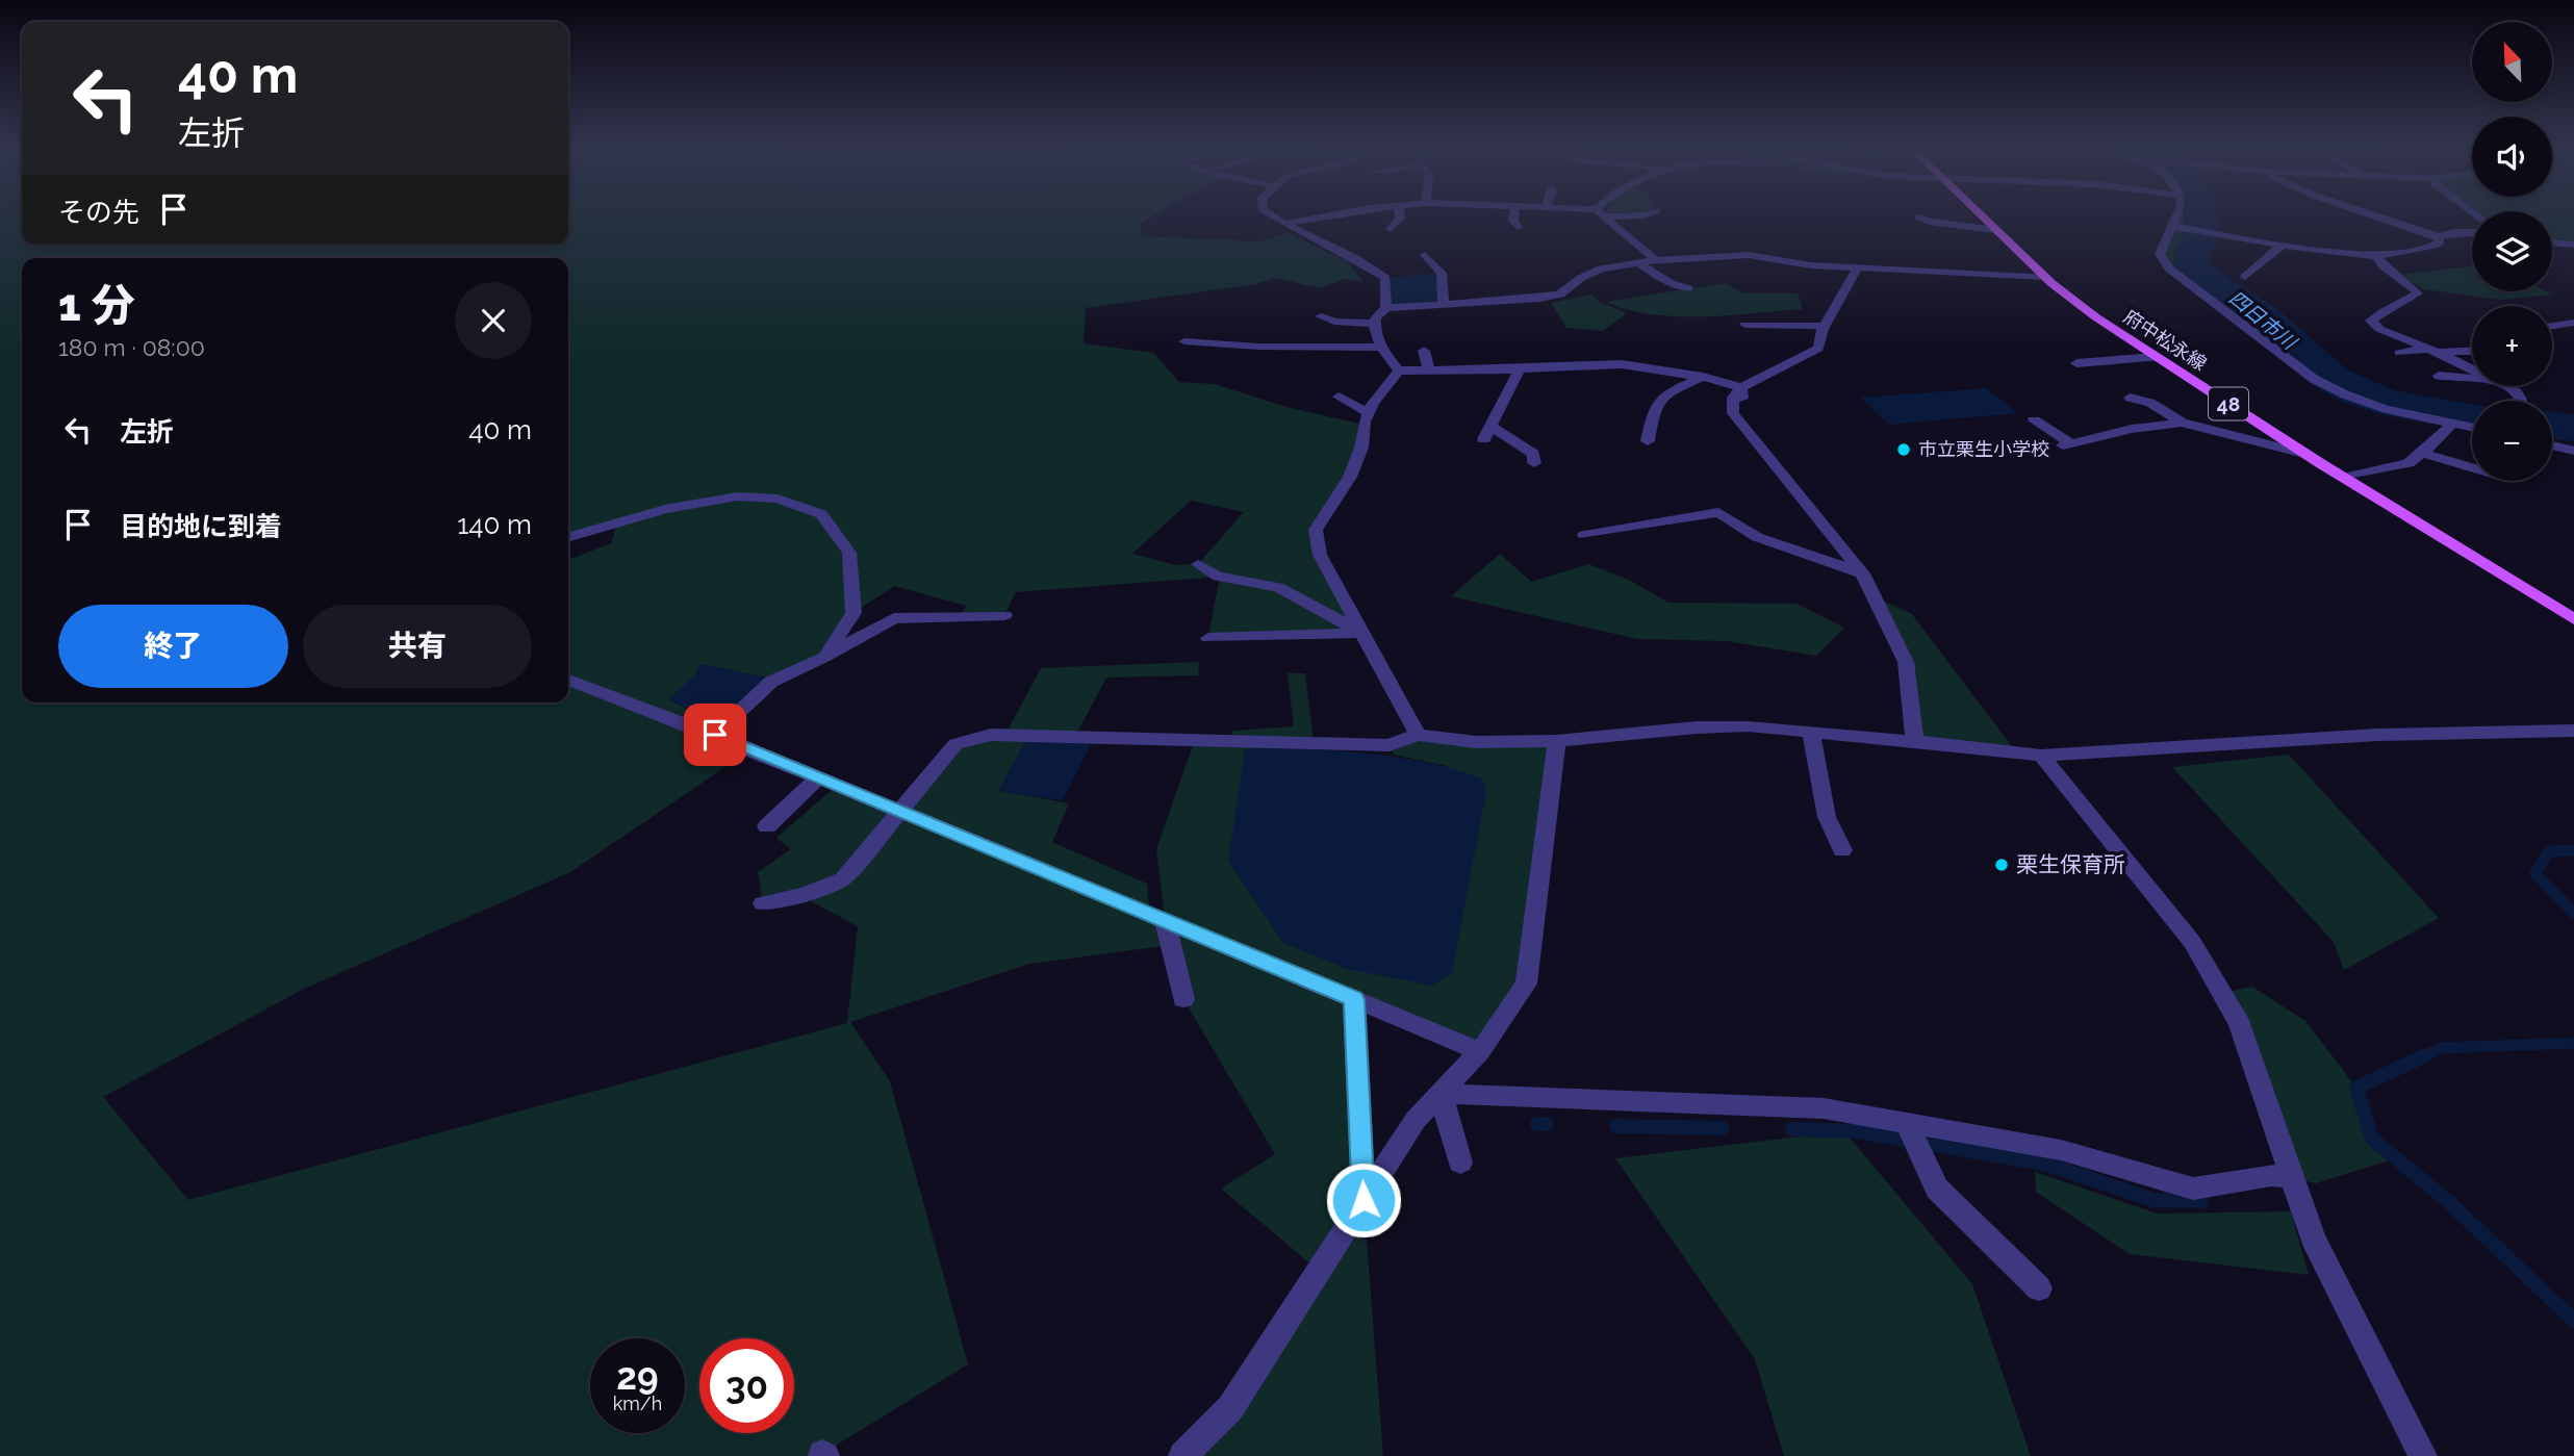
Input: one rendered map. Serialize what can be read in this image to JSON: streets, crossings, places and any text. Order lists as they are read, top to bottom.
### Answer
{
  "streets": {
    "main road": ["府中松永線", "48"]
  },
  "water": ["四日市川"],
  "places": ["市立栗生小学校", "栗生保育所"],
  "north": "top left",
  "page": {
    "map_buttons": ["+", "−"],
    "turn": ["40 m", "左折"],
    "then": "その先",
    "heading": ["1 分", "180 m · 08:00"],
    "list": [
      {
        "name": "左折",
        "value": "40 m"
      },
      {
        "name": "目的地に到着",
        "value": "140 m"
      }
    ],
    "buttons": ["終了", "共有"],
    "speed": "29 km/h",
    "limit": "30"
  }
}
